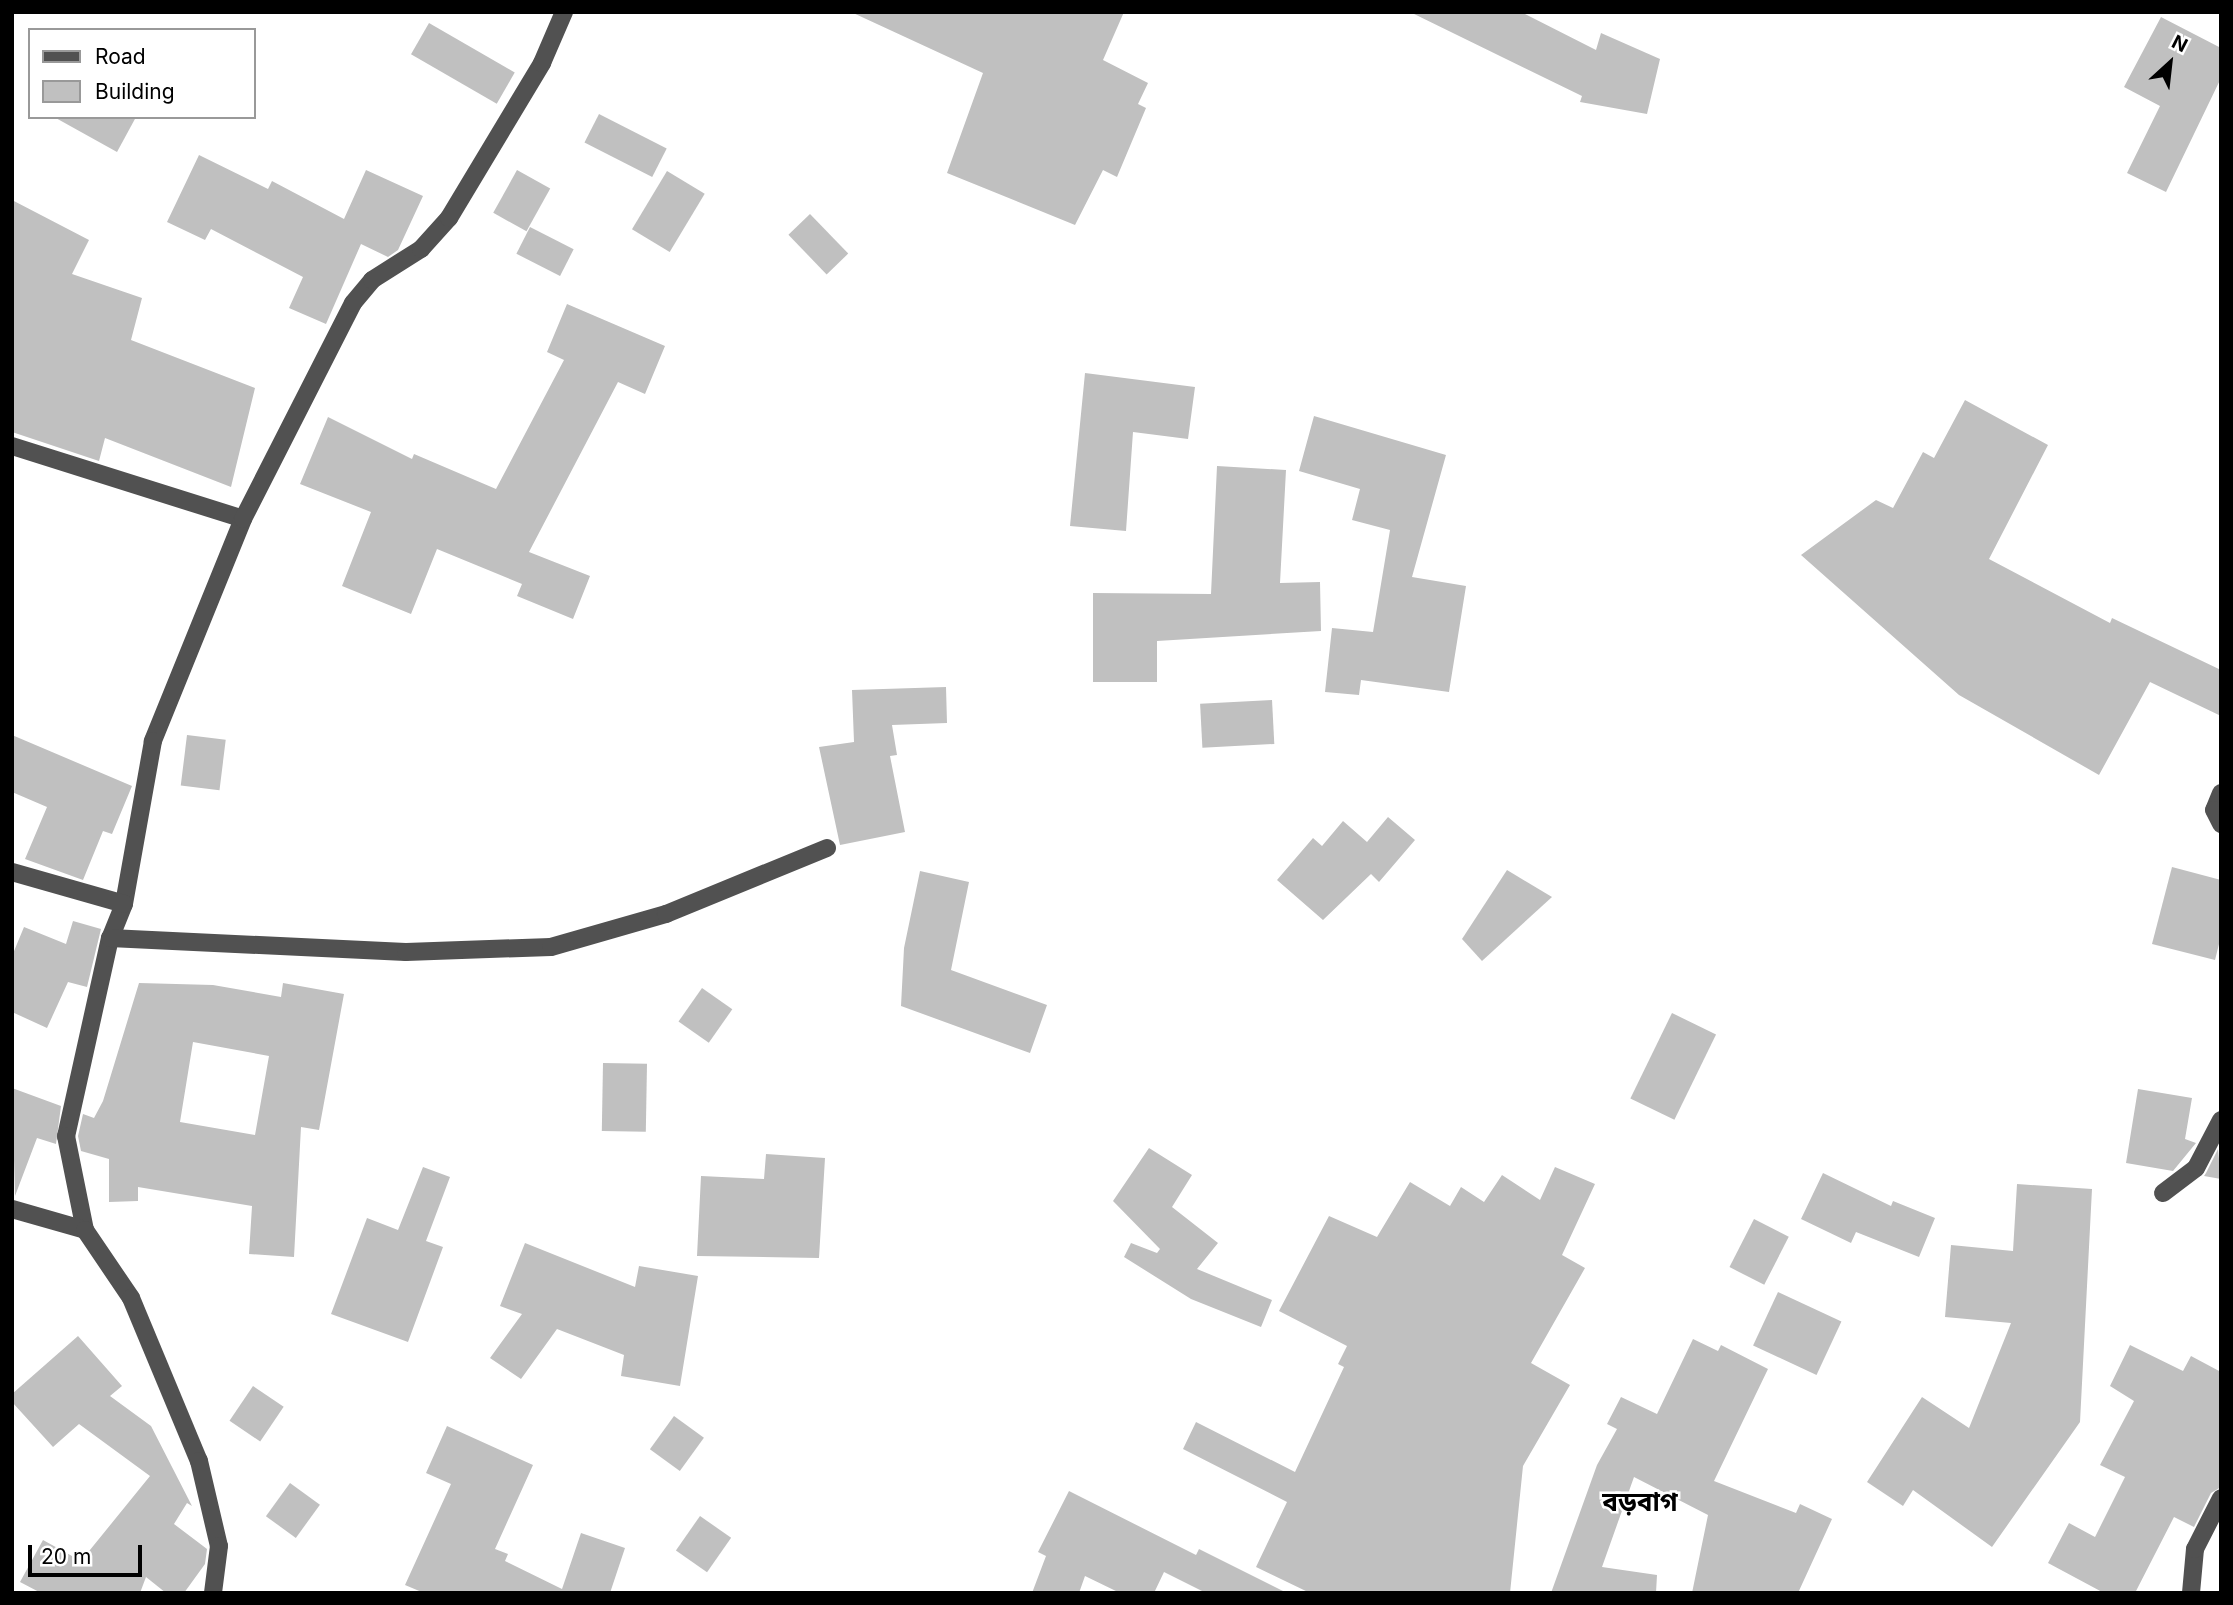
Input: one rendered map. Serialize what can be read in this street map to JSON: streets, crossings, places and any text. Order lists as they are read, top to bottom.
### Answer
{
  "districts": ["বড়বাগ"],
  "legend": ["Road", "Building"],
  "scale_bar": "20 m",
  "north": "top right"
}
